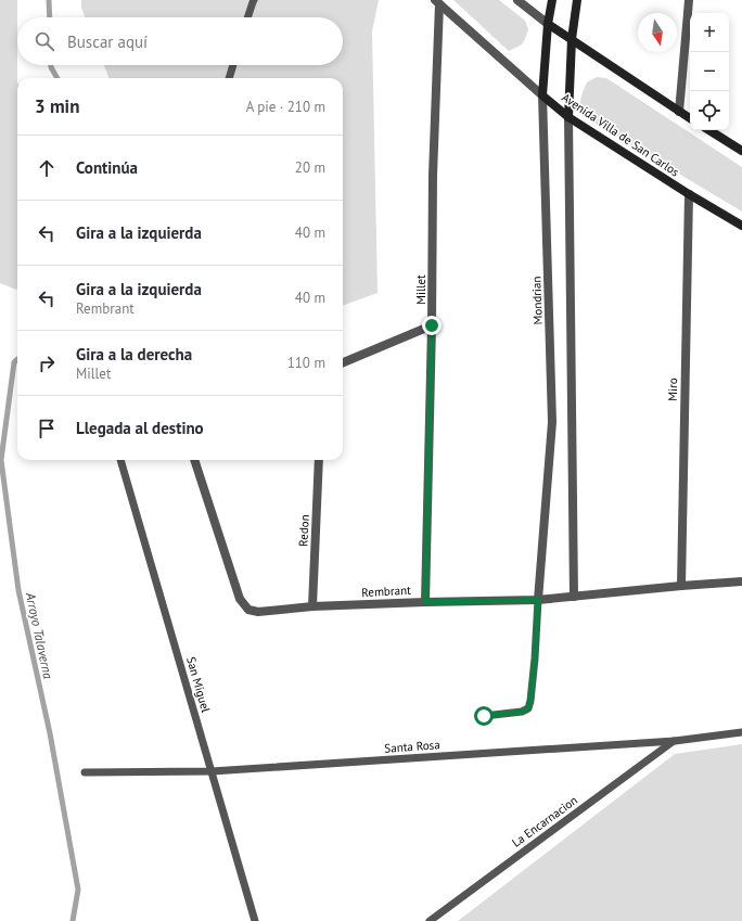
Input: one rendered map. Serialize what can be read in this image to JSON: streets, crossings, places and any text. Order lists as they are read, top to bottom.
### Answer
{
  "streets": {
    "street": [
      "Avenida Villa de San Carlos",
      "Millet",
      "Mondrian",
      "Miro",
      "Redon",
      "Rembrant"
    ],
    "lane": ["San Miguel", "Santa Rosa", "La Encarnacion"]
  },
  "crossings": [
    ["Avenida Villa de San Carlos", "Millet"],
    ["Avenida Villa de San Carlos", "Mondrian"],
    ["Avenida Villa de San Carlos", "Miro"],
    ["Millet", "Rembrant"],
    ["Mondrian", "Rembrant"],
    ["Miro", "Rembrant"],
    ["Redon", "Rembrant"],
    ["San Miguel", "Santa Rosa"],
    ["Santa Rosa", "La Encarnacion"]
  ],
  "water": ["Arroyo Talaverna"],
  "north": "bottom",
  "page": {
    "map_buttons": ["+", "−"],
    "search": "Buscar aquí",
    "heading": ["3 min", "A pie · 210 m"],
    "list": [
      ["Continúa", "20 m"],
      ["Gira a la izquierda", "40 m"],
      ["Gira a la izquierda", "Rembrant", "40 m"],
      ["Gira a la derecha", "Millet", "110 m"],
      "Llegada al destino"
    ]
  }
}
